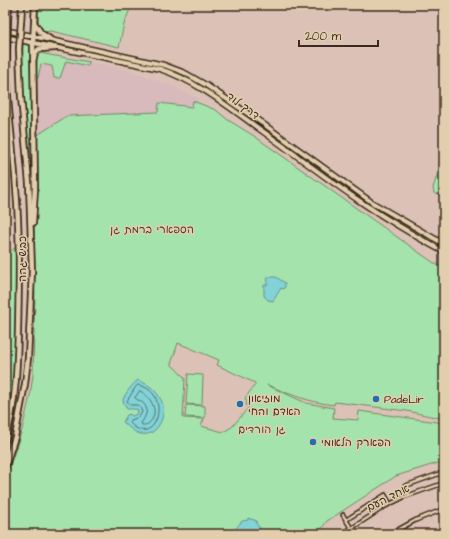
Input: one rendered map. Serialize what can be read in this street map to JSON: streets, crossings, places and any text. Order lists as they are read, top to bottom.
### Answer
{
  "streets": {
    "highway": ["כביש גהה"],
    "main road": ["דרך לוד"],
    "street": ["אחד העם"]
  },
  "parks": ["הספארי ברמת גן", "גן הורדים"],
  "places": ["PadeLir", "מוזיאון האדם והחי", "הפארק הלאומי"],
  "scale_bar": "200 m"
}
